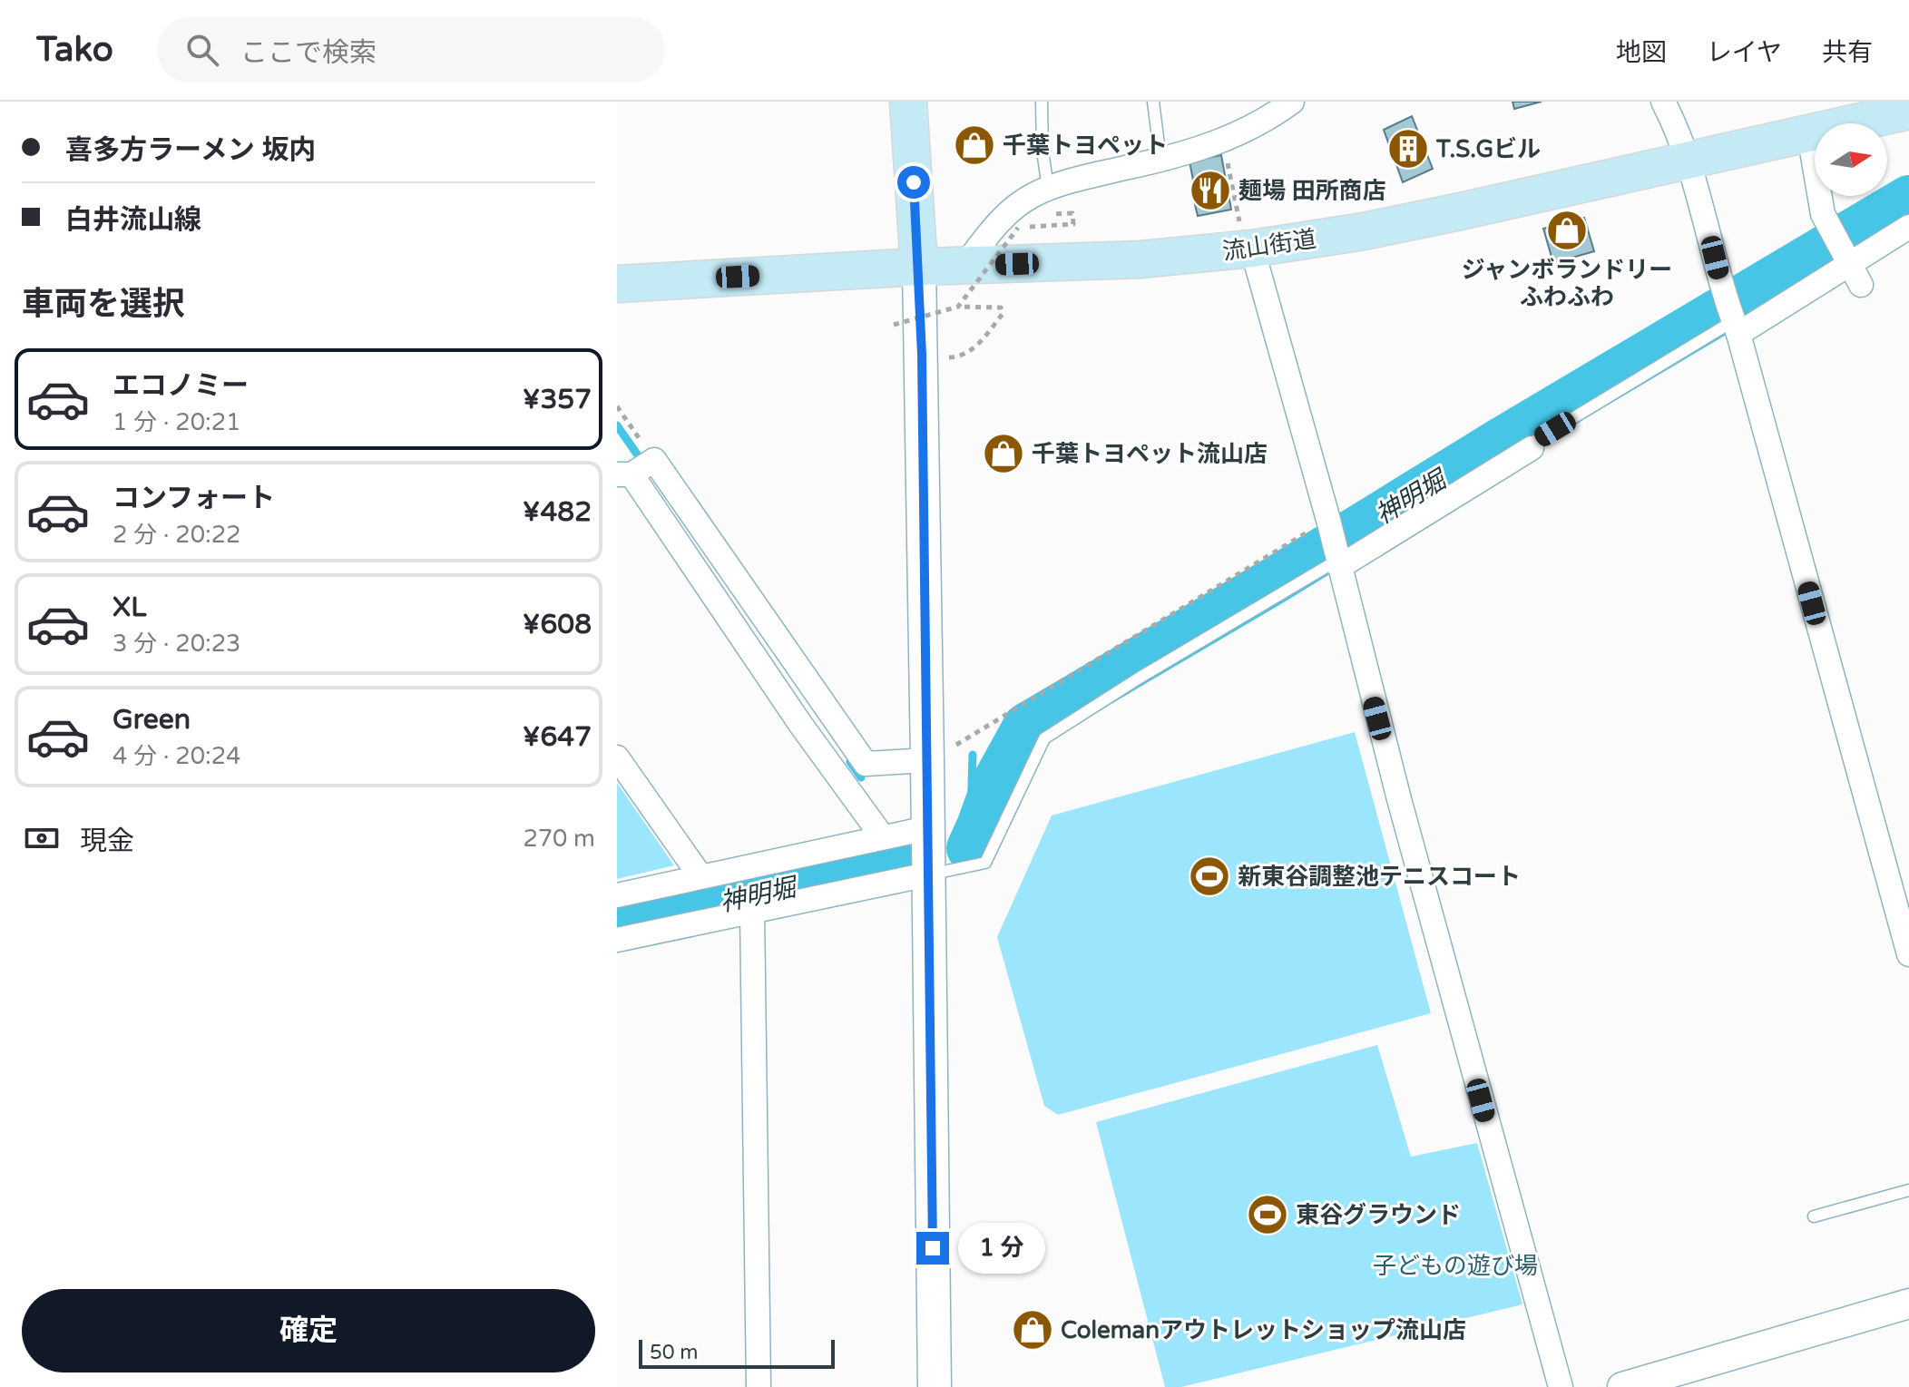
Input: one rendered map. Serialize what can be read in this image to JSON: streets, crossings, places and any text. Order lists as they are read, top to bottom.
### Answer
{
  "streets": {
    "main road": ["流山街道"]
  },
  "water": ["神明堀"],
  "parks": ["子どもの遊び場"],
  "places": {
    "shop": [
      "千葉トヨペット",
      "ジャンボランドリー ふわふわ",
      "千葉トヨペット流山店",
      "Colemanアウトレットショップ流山店"
    ],
    "building": ["T.S.Gビル"],
    "restaurant": ["麺場 田所商店"],
    "sports": ["新東谷調整池テニスコート", "東谷グラウンド"]
  },
  "scale_bar": "50 m",
  "north": "right",
  "page": {
    "header": "Tako",
    "search": "ここで検索",
    "nav": ["地図", "レイヤ", "共有"],
    "banner": ["喜多方ラーメン 坂内", "白井流山線"],
    "heading": "車両を選択",
    "list": [
      {
        "name": "エコノミー",
        "note": "1 分 · 20:21",
        "value": "¥357"
      },
      {
        "name": "コンフォート",
        "note": "2 分 · 20:22",
        "value": "¥482"
      },
      {
        "name": "XL",
        "note": "3 分 · 20:23",
        "value": "¥608"
      },
      {
        "name": "Green",
        "note": "4 分 · 20:24",
        "value": "¥647"
      }
    ],
    "pay": ["現金", "270 m"],
    "bubble": "1 分",
    "buttons": "確定",
    "scale": "50 m"
  }
}
